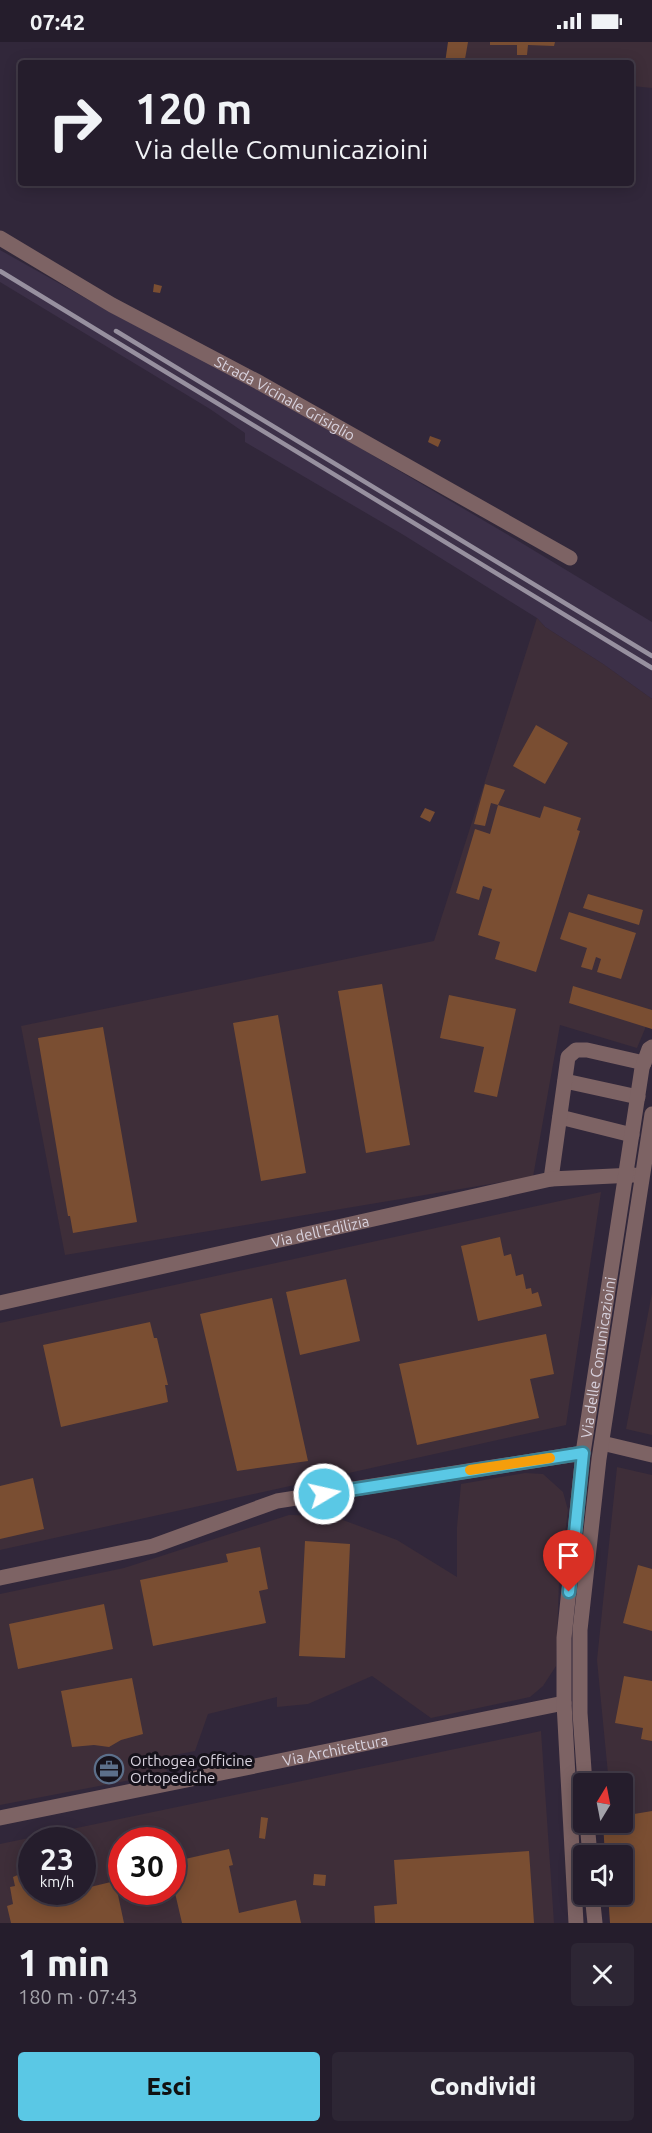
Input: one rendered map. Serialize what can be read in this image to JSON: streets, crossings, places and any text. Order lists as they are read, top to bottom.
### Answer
{
  "streets": {
    "street": [
      "Strada Vicinale Grisiglio",
      "Via dell'Edilizia",
      "Via delle Comunicazioini",
      "Via Architettura"
    ]
  },
  "crossings": [
    ["Via dell'Edilizia", "Via delle Comunicazioini"],
    ["Via delle Comunicazioini", "Via Architettura"]
  ],
  "places": {
    "office": ["Orthogea Officine Ortopediche"]
  },
  "north": "top",
  "page": {
    "status": "07:42",
    "turn": ["120 m", "Via delle Comunicazioini"],
    "speed": "23 km/h",
    "limit": "30",
    "heading": ["1 min", "180 m · 07:43"],
    "buttons": ["Esci", "Condividi"]
  }
}
